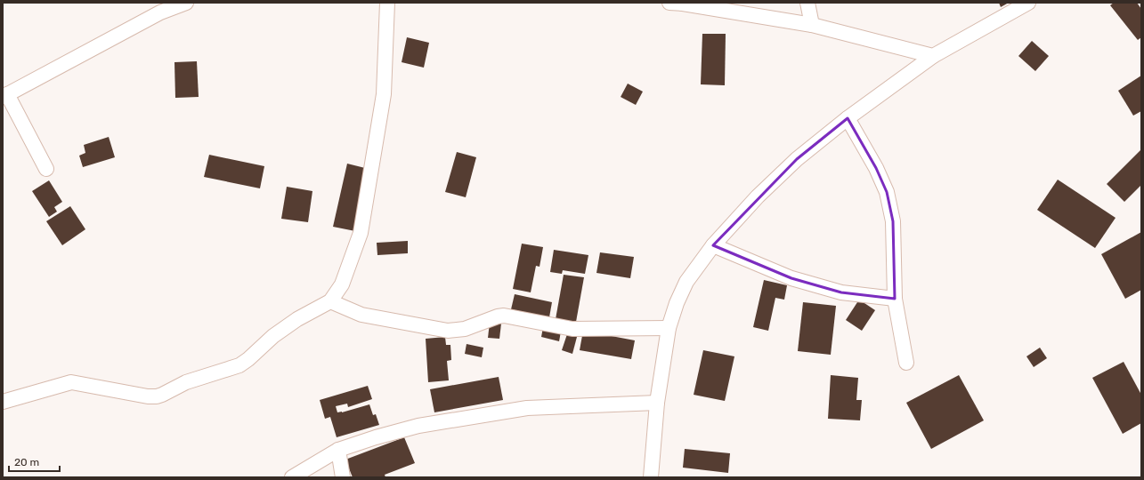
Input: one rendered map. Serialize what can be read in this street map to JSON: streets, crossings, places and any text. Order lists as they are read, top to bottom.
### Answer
{
  "scale_bar": "20 m"
}
